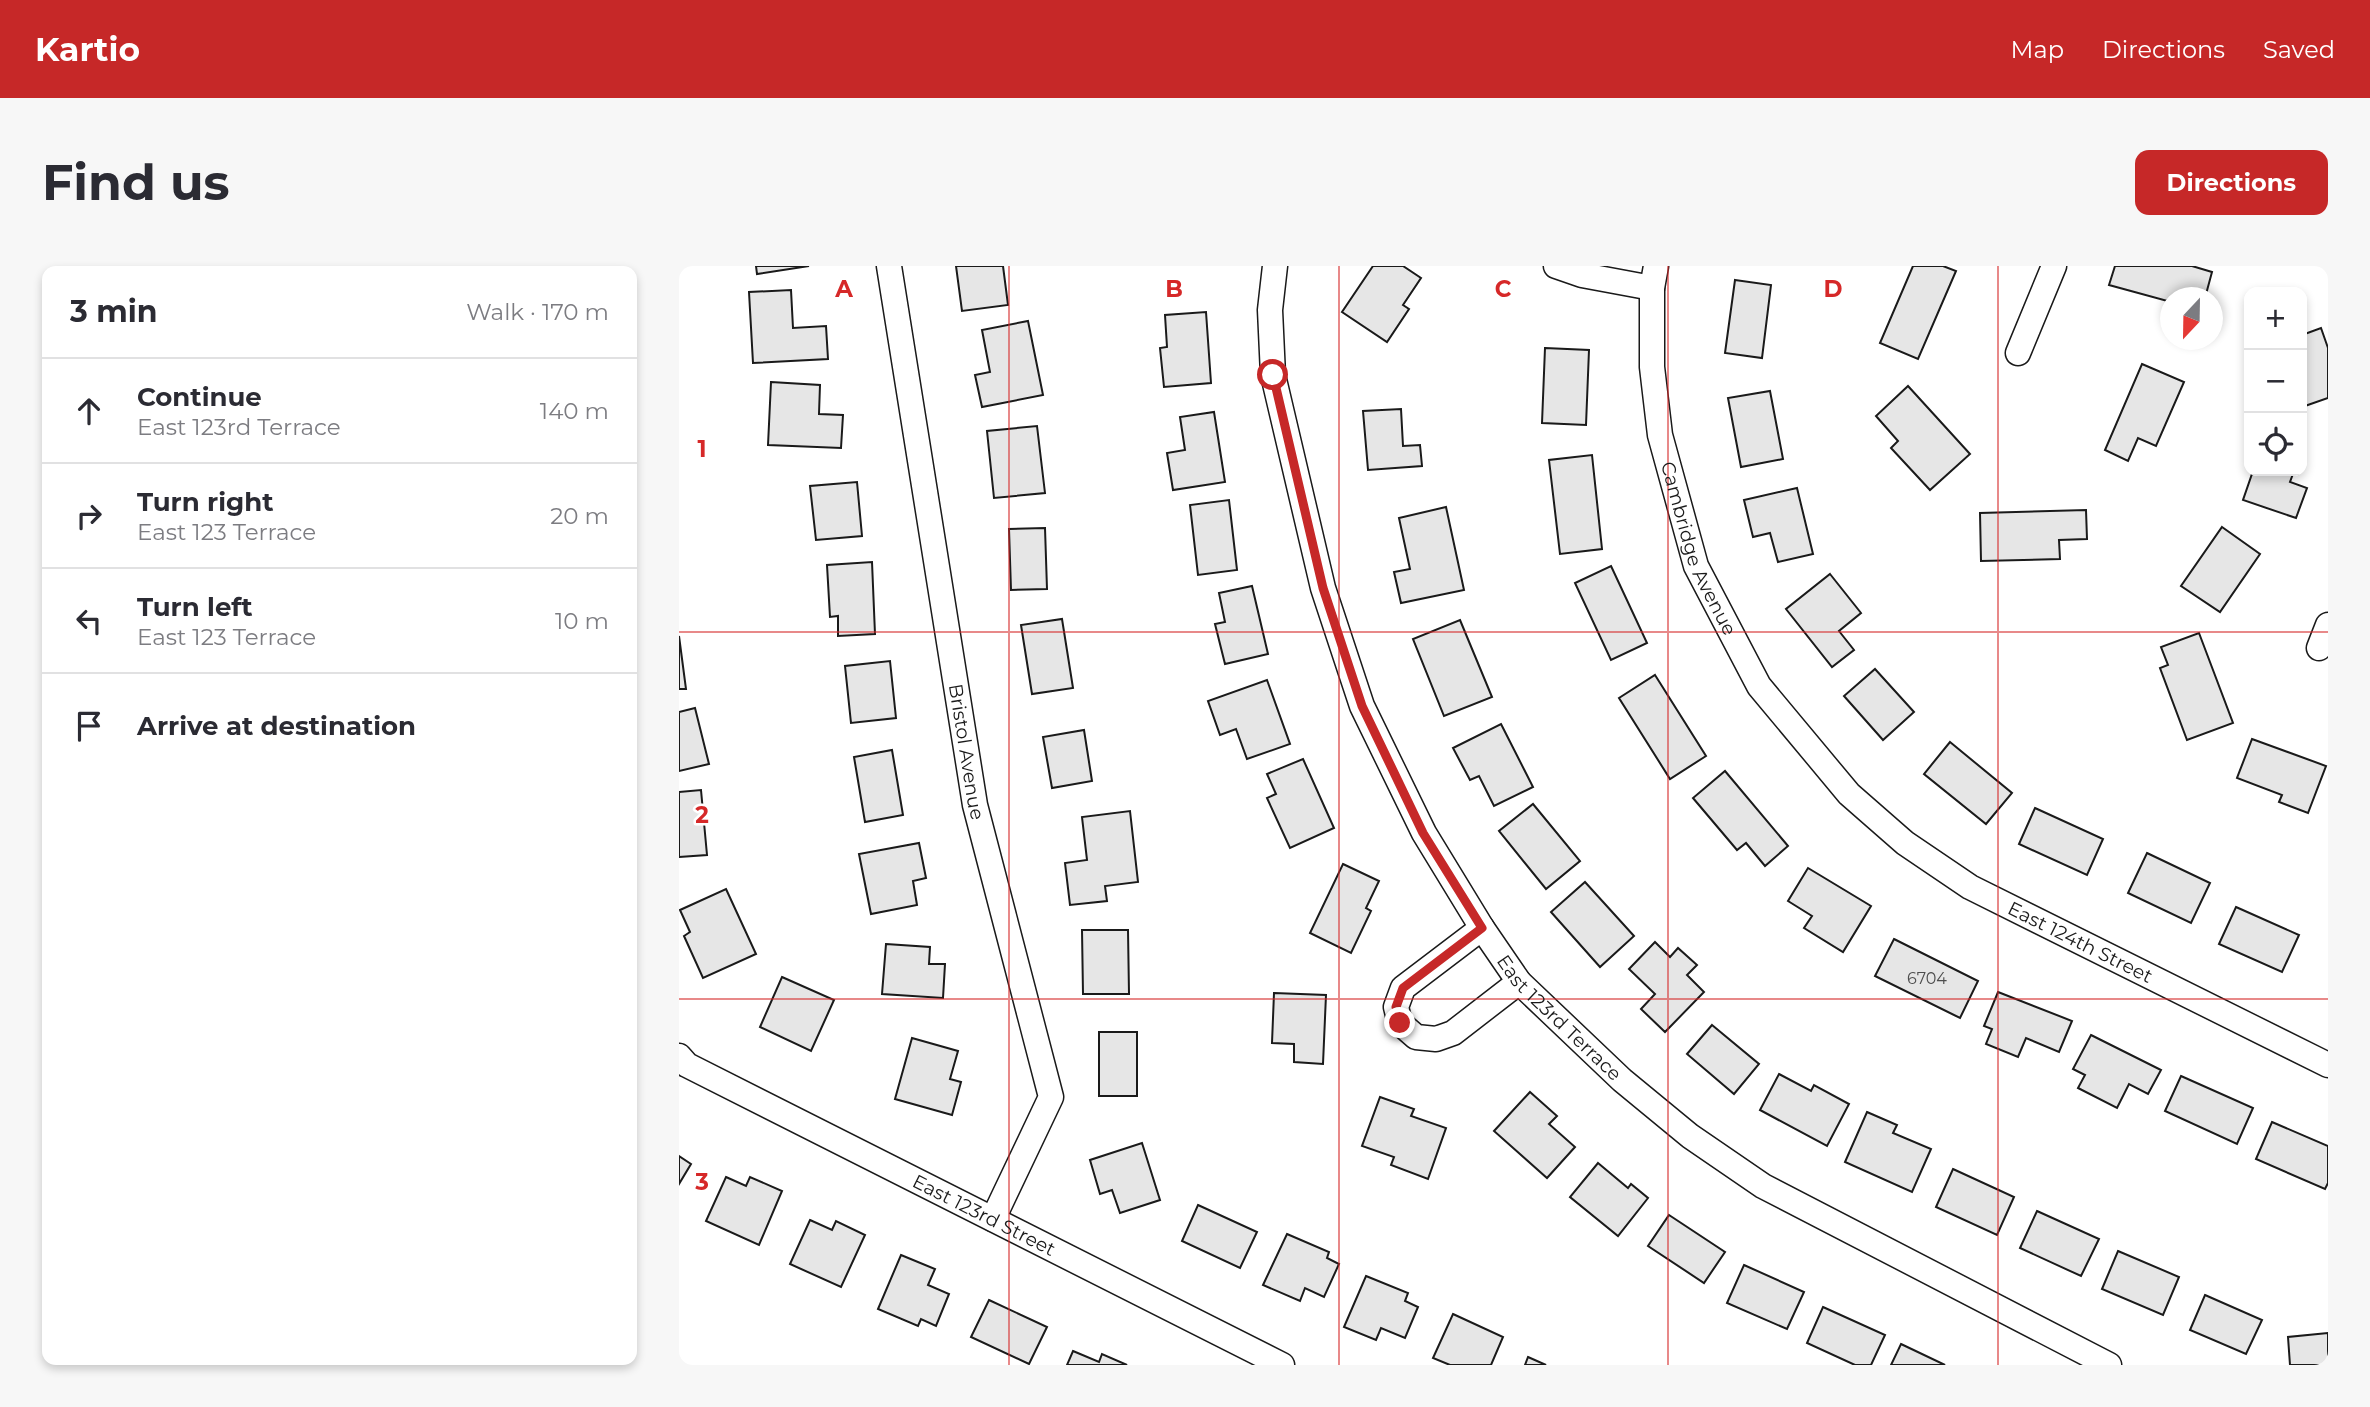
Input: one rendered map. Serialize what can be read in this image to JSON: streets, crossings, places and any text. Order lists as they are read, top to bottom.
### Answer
{
  "streets": {
    "street": [
      "Cambridge Avenue",
      "Bristol Avenue",
      "East 124th Street",
      "East 123rd Terrace",
      "East 123rd Street"
    ]
  },
  "crossings": [
    ["Cambridge Avenue", "East 124th Street"],
    ["Bristol Avenue", "East 123rd Street"]
  ],
  "house_numbers": ["6704"],
  "north": "bottom",
  "page": {
    "header": "Kartio",
    "nav": ["Map", "Directions", "Saved"],
    "buttons": "Directions",
    "title": "Find us",
    "heading": ["3 min", "Walk · 170 m"],
    "map_buttons": ["+", "−"],
    "list": [
      ["Continue", "East 123rd Terrace", "140 m"],
      ["Turn right", "East 123 Terrace", "20 m"],
      ["Turn left", "East 123 Terrace", "10 m"],
      "Arrive at destination"
    ]
  },
  "grid": {
    "columns": [
      "A",
      "B",
      "C",
      "D"
    ],
    "rows": ["1", "2", "3"]
  }
}
